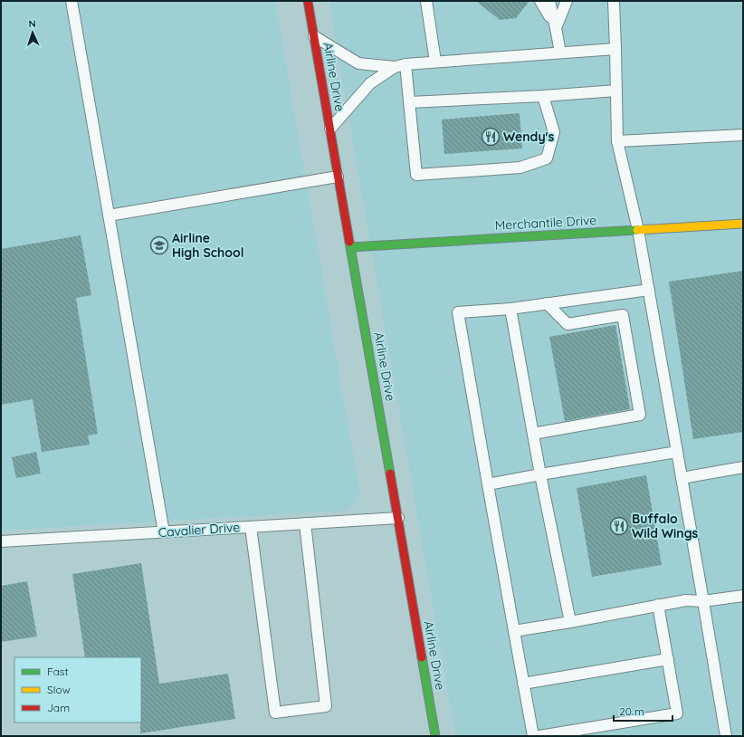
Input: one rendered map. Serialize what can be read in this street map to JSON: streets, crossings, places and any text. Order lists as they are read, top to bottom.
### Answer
{
  "streets": {
    "main road": ["Airline Drive", "Merchantile Drive"],
    "lane": ["Cavalier Drive"]
  },
  "crossings": [
    ["Airline Drive", "Merchantile Drive"],
    ["Airline Drive", "Cavalier Drive"]
  ],
  "places": {
    "restaurant": ["Wendy's", "Buffalo Wild Wings"],
    "school or university": ["Airline High School"]
  },
  "legend": ["Fast", "Slow", "Jam"],
  "scale_bar": "20 m",
  "north": "top"
}
